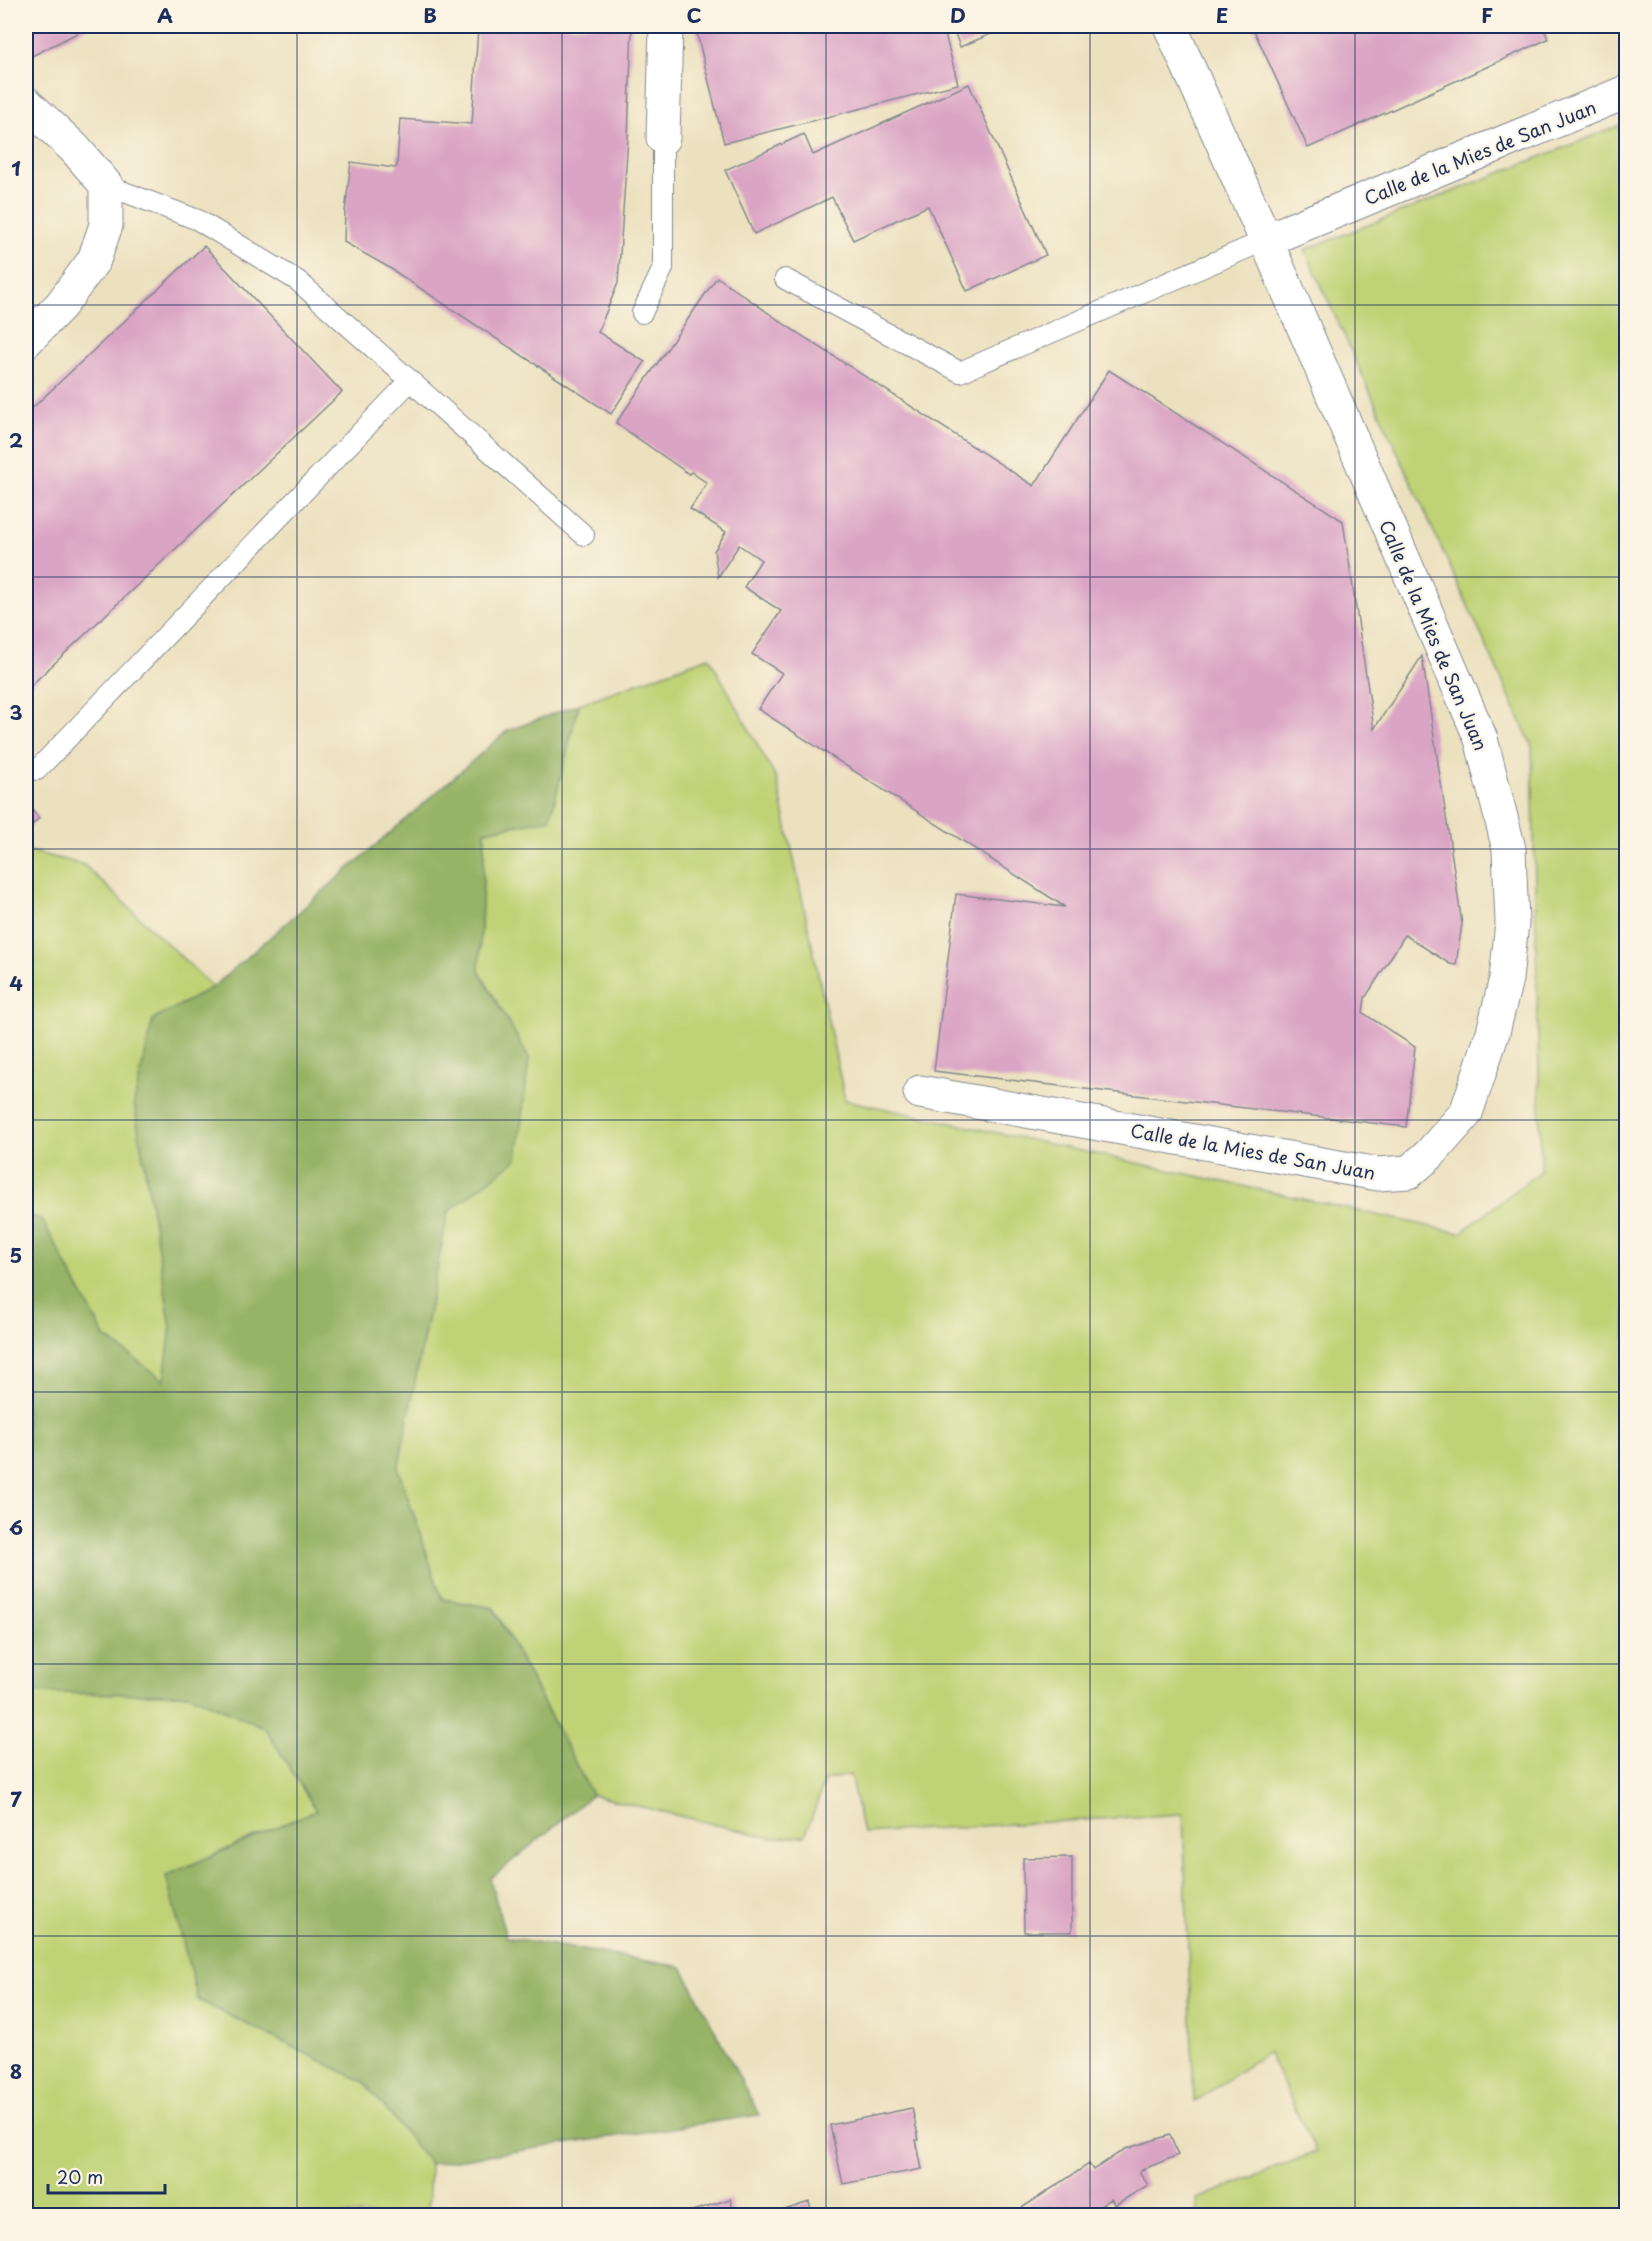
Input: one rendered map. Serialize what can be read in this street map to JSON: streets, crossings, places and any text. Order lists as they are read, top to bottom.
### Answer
{
  "streets": {
    "street": ["Calle de la Mies de San Juan"]
  },
  "scale_bar": "20 m",
  "grid": {
    "columns": [
      "A",
      "B",
      "C",
      "D",
      "E",
      "F"
    ],
    "rows": [
      "1",
      "2",
      "3",
      "4",
      "5",
      "6",
      "7",
      "8"
    ]
  }
}
